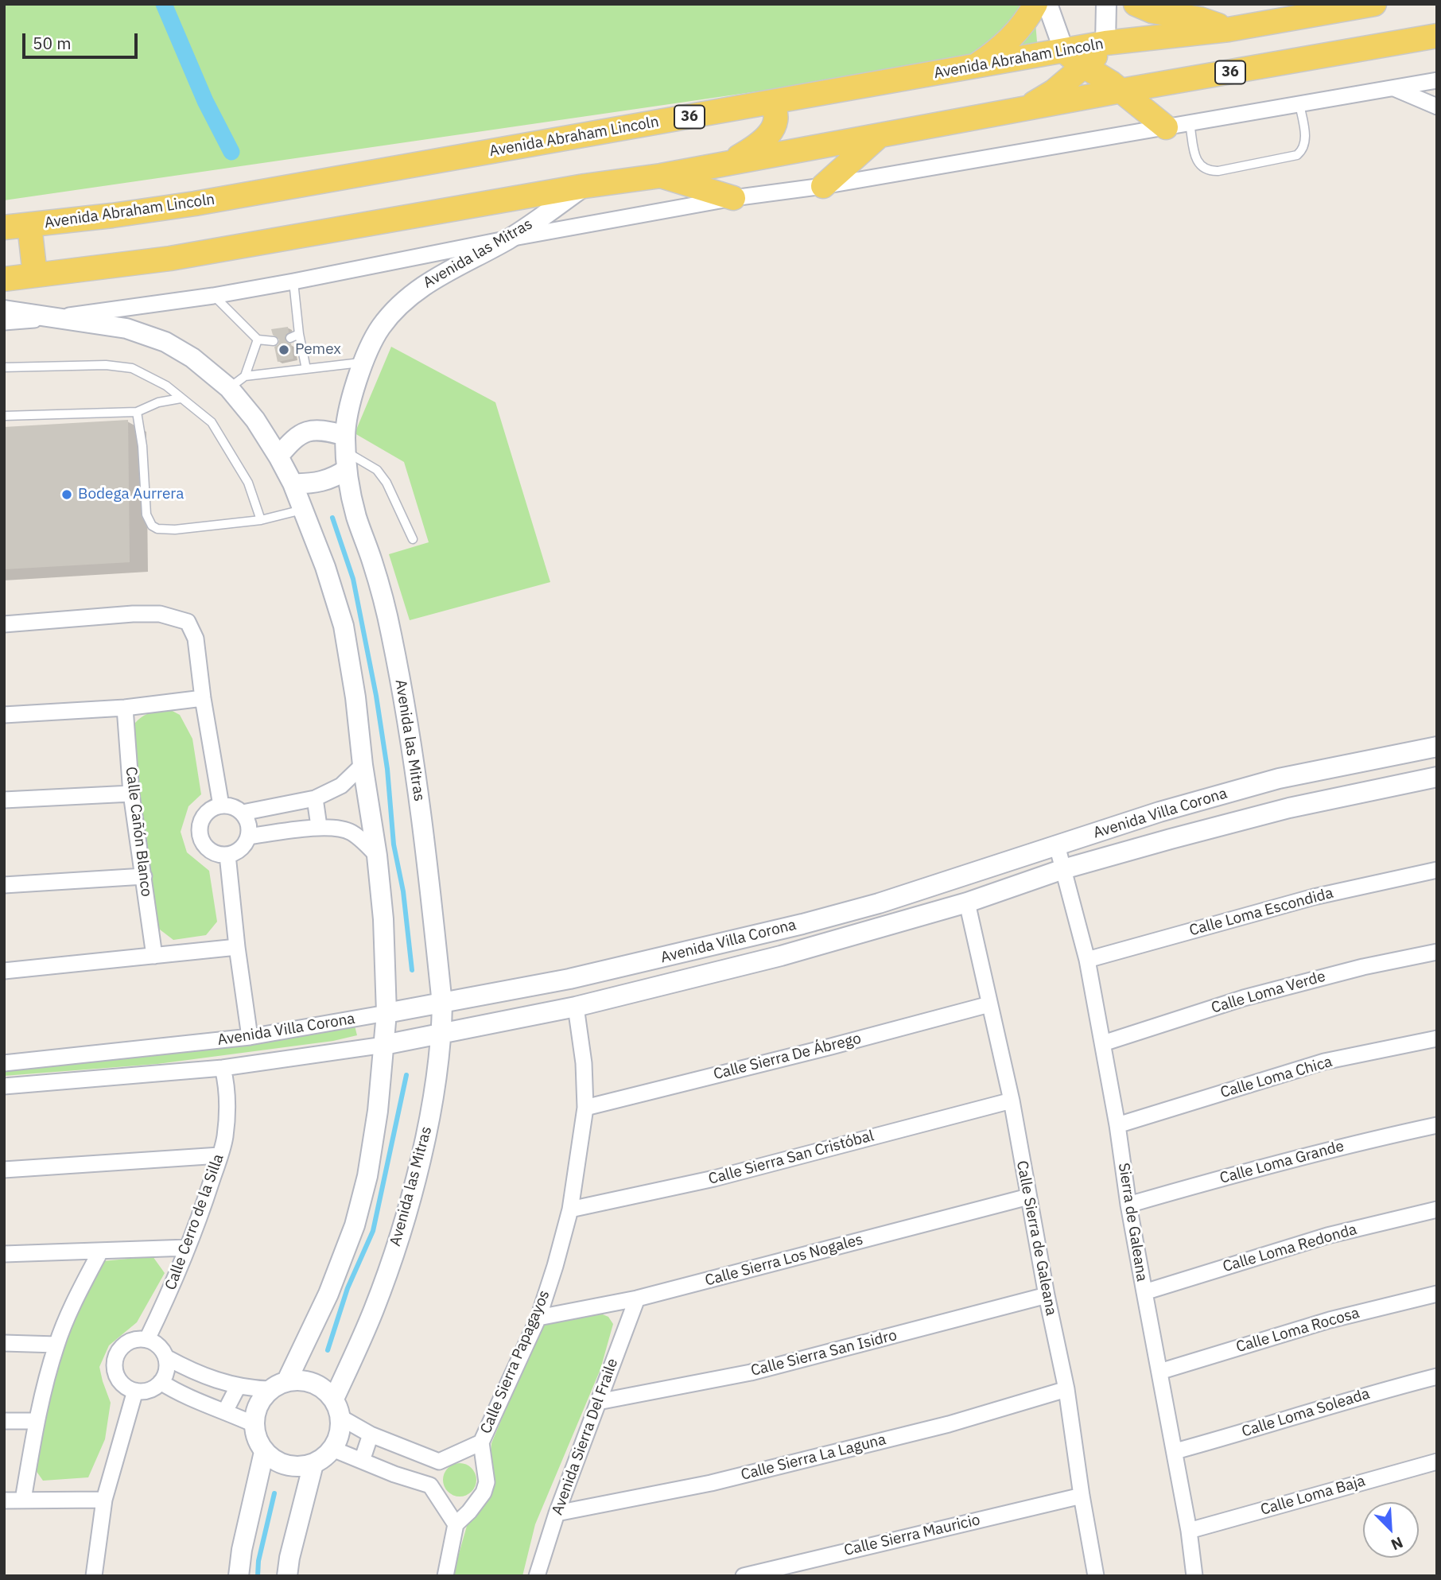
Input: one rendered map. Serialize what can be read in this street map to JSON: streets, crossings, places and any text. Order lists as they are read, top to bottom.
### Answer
{
  "streets": {
    "main road": ["Avenida Abraham Lincoln", "36"],
    "street": [
      "Avenida las Mitras",
      "Avenida Villa Corona",
      "Calle Cañón Blanco",
      "Calle Loma Escondida",
      "Calle Loma Verde",
      "Calle Sierra De Ábrego",
      "Calle Loma Chica",
      "Calle Sierra San Cristóbal",
      "Calle Loma Grande",
      "Calle Cerro de la Silla",
      "Sierra de Galeana",
      "Calle Sierra de Galeana",
      "Calle Loma Redonda",
      "Calle Sierra Los Nogales",
      "Calle Loma Rocosa",
      "Calle Sierra San Isidro",
      "Calle Sierra Papagayos",
      "Calle Loma Soleada",
      "Avenida Sierra Del Fraile",
      "Calle Sierra La Laguna",
      "Calle Loma Baja",
      "Calle Sierra Mauricio"
    ]
  },
  "crossings": [
    ["36", "Avenida las Mitras"],
    ["Avenida las Mitras", "Avenida Villa Corona"],
    ["Avenida Villa Corona", "Calle Cerro de la Silla"],
    ["Avenida Villa Corona", "Sierra de Galeana"],
    ["Avenida Villa Corona", "Calle Sierra de Galeana"],
    ["Avenida Villa Corona", "Calle Sierra Papagayos"],
    ["Calle Loma Escondida", "Sierra de Galeana"],
    ["Calle Loma Verde", "Sierra de Galeana"],
    ["Calle Sierra De Ábrego", "Calle Sierra de Galeana"],
    ["Calle Sierra De Ábrego", "Calle Sierra Papagayos"],
    ["Calle Loma Chica", "Sierra de Galeana"],
    ["Calle Sierra San Cristóbal", "Calle Sierra de Galeana"],
    ["Calle Sierra San Cristóbal", "Calle Sierra Papagayos"],
    ["Calle Loma Grande", "Sierra de Galeana"],
    ["Sierra de Galeana", "Calle Loma Redonda"],
    ["Sierra de Galeana", "Calle Loma Rocosa"],
    ["Sierra de Galeana", "Calle Loma Soleada"],
    ["Sierra de Galeana", "Calle Loma Baja"],
    ["Calle Sierra de Galeana", "Calle Sierra Los Nogales"],
    ["Calle Sierra de Galeana", "Calle Sierra San Isidro"],
    ["Calle Sierra de Galeana", "Calle Sierra La Laguna"],
    ["Calle Sierra de Galeana", "Calle Sierra Mauricio"],
    ["Calle Sierra Los Nogales", "Calle Sierra Papagayos"],
    ["Calle Sierra Los Nogales", "Avenida Sierra Del Fraile"],
    ["Calle Sierra San Isidro", "Avenida Sierra Del Fraile"],
    ["Avenida Sierra Del Fraile", "Calle Sierra La Laguna"]
  ],
  "places": ["Pemex", "Bodega Aurrera"],
  "scale_bar": "50 m",
  "north": "bottom right"
}
